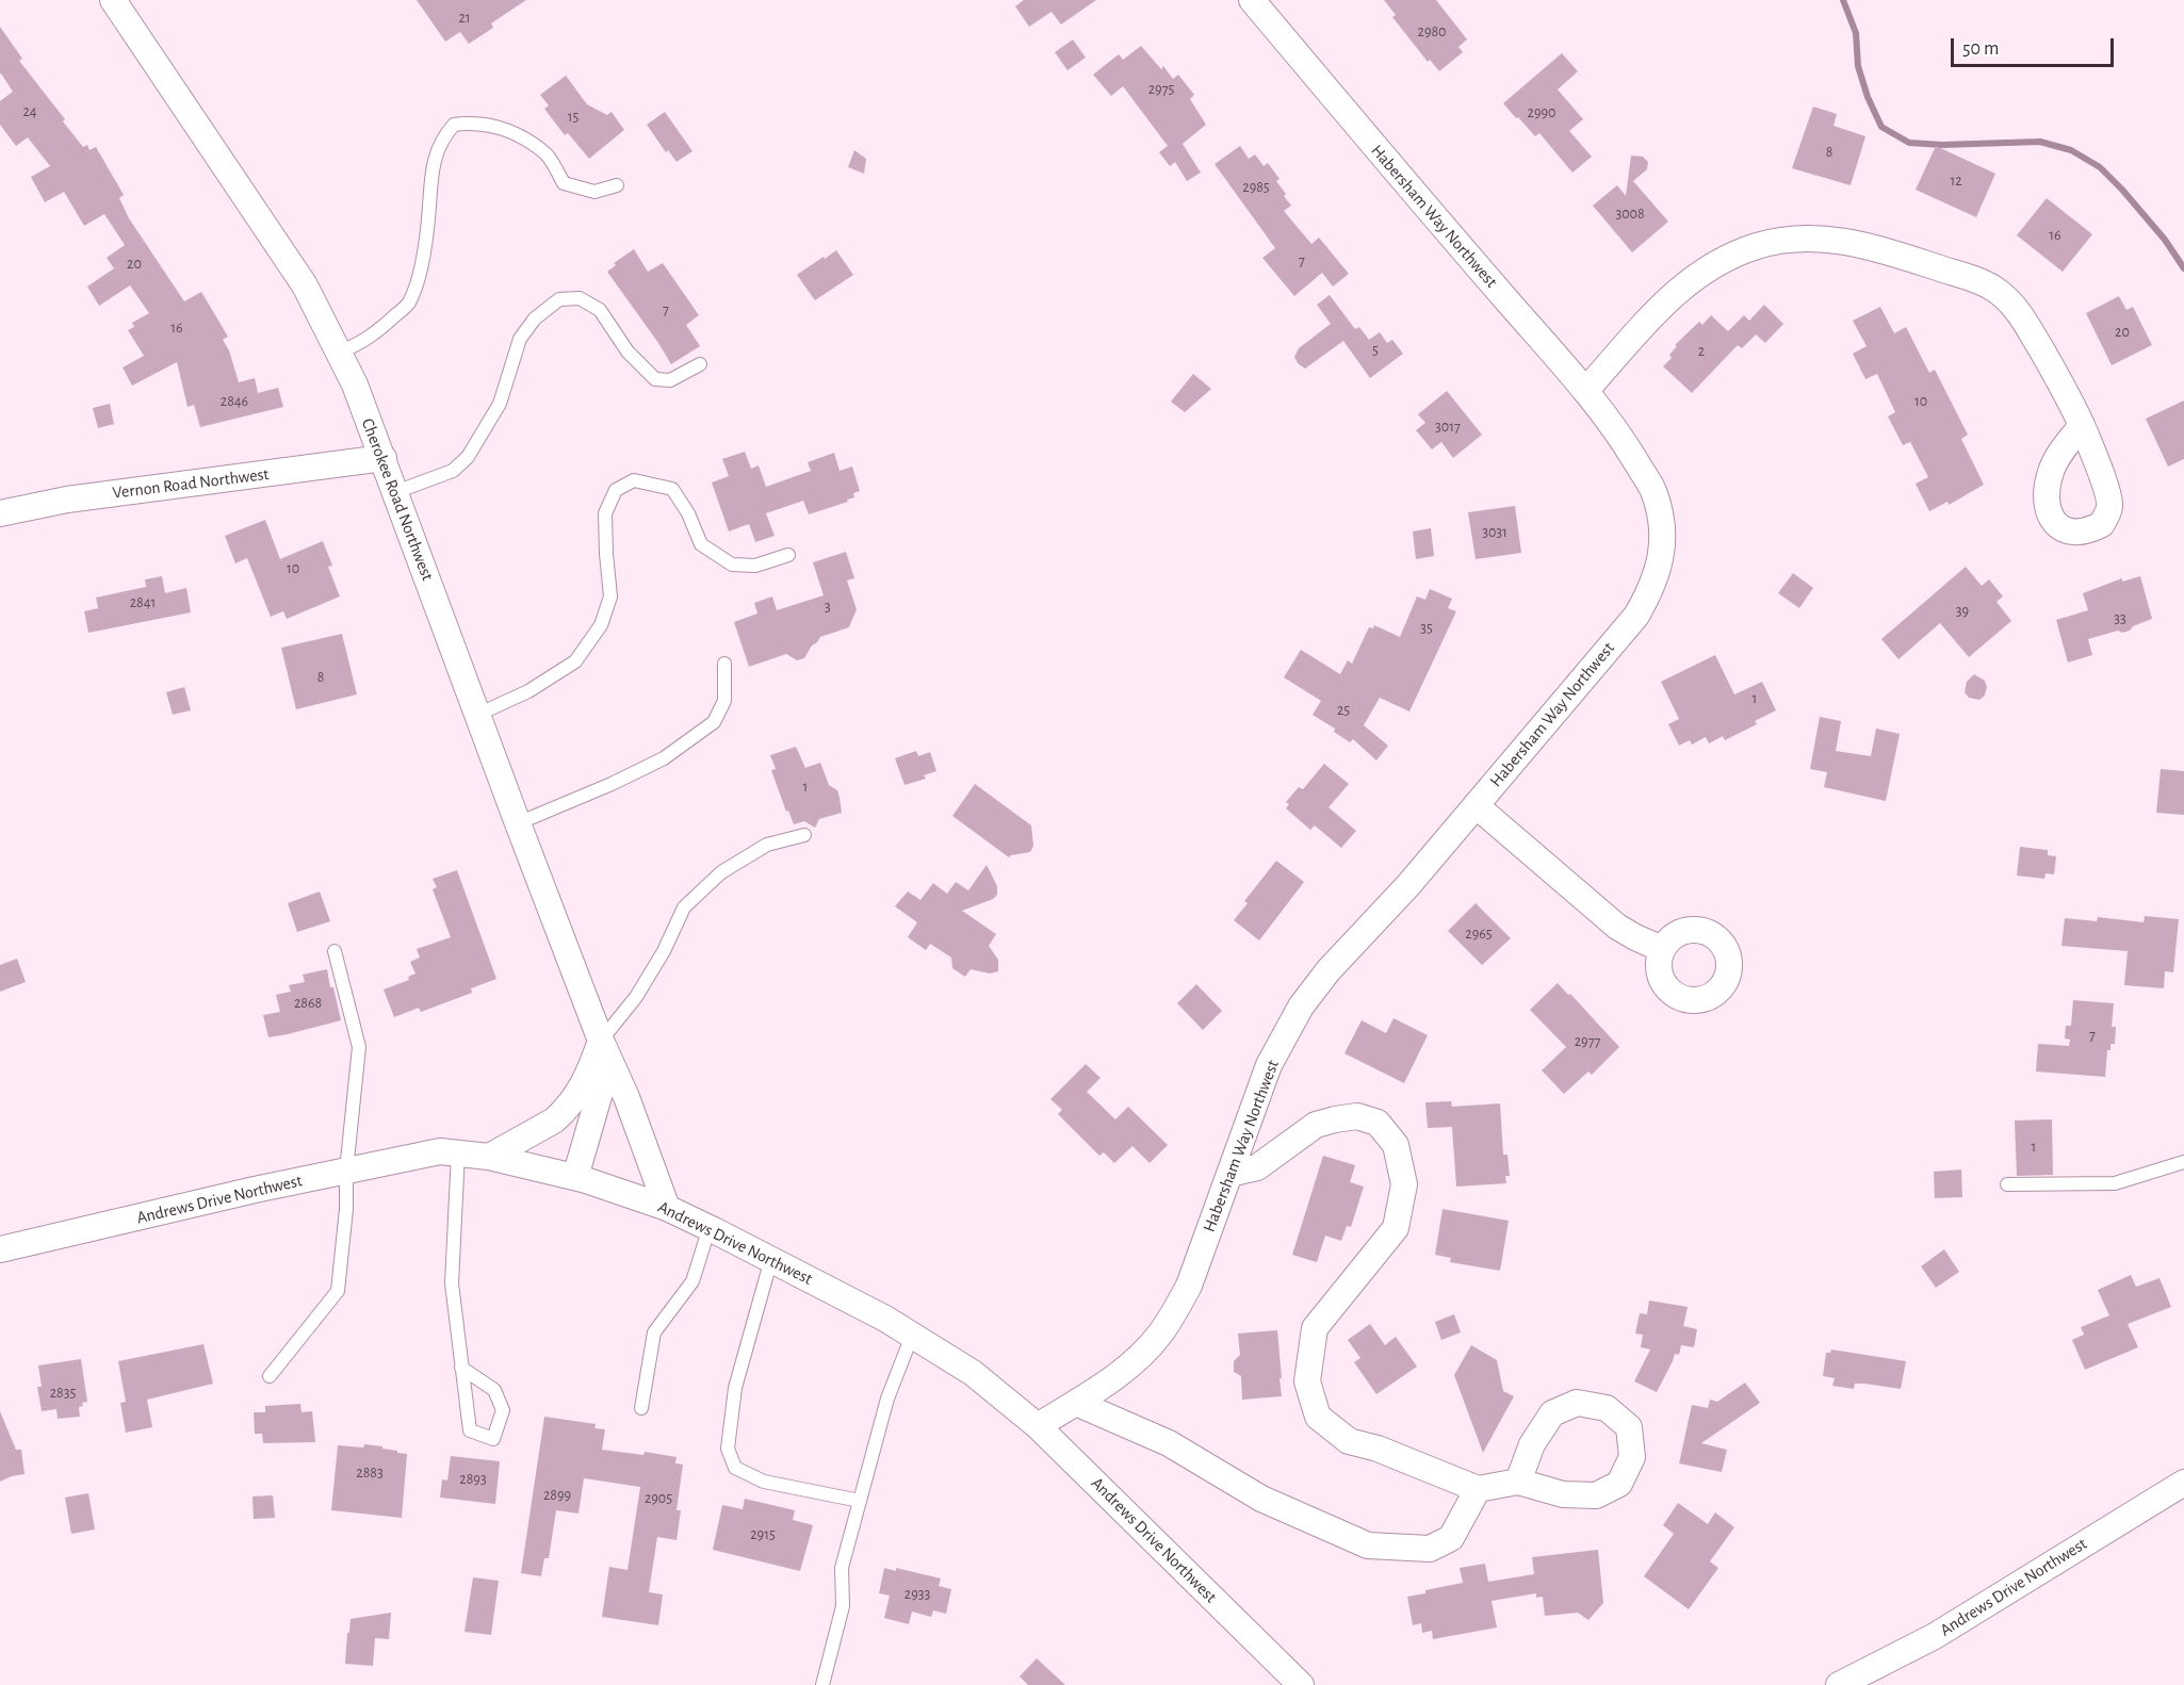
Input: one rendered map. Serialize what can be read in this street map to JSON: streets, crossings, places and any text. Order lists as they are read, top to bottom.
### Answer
{
  "streets": {
    "street": [
      "Habersham Way Northwest",
      "Vernon Road Northwest",
      "Cherokee Road Northwest",
      "Andrews Drive Northwest"
    ]
  },
  "crossings": [
    ["Habersham Way Northwest", "Andrews Drive Northwest"],
    ["Vernon Road Northwest", "Cherokee Road Northwest"],
    ["Cherokee Road Northwest", "Andrews Drive Northwest"]
  ],
  "house_numbers": [
    "21",
    "2980",
    "2975",
    "24",
    "2990",
    "15",
    "8",
    "12",
    "2985",
    "3008",
    "16",
    "7",
    "20",
    "7",
    "16",
    "20",
    "5",
    "2",
    "2846",
    "10",
    "3017",
    "3031",
    "10",
    "2841",
    "3",
    "39",
    "33",
    "35",
    "8",
    "1",
    "25",
    "1",
    "2965",
    "2868",
    "7",
    "2977",
    "1",
    "2835",
    "2883",
    "2893",
    "2899",
    "2905",
    "2915",
    "2933"
  ],
  "scale_bar": "50 m"
}
